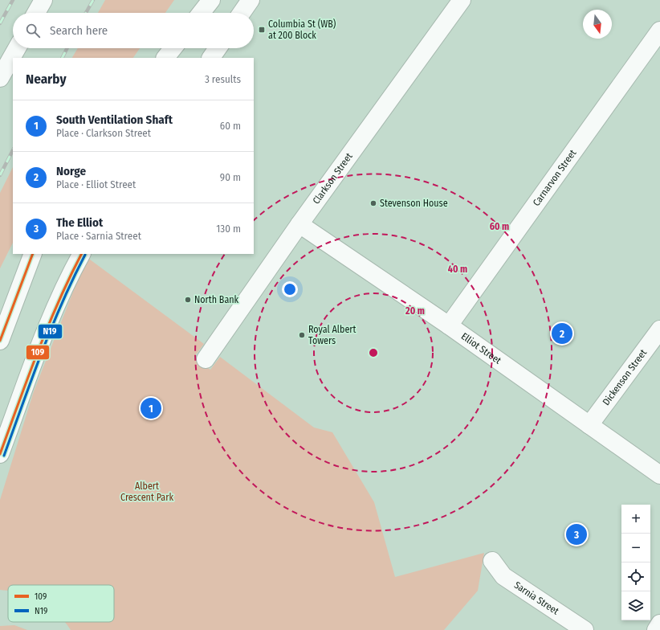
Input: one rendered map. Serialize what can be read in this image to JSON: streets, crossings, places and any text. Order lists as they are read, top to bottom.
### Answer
{
  "streets": {
    "street": [
      "Carnarvon Street",
      "Clarkson Street",
      "Elliot Street",
      "Dickenson Street",
      "Sarnia Street"
    ]
  },
  "crossings": [
    ["Carnarvon Street", "Elliot Street"],
    ["Clarkson Street", "Elliot Street"],
    ["Elliot Street", "Dickenson Street"]
  ],
  "parks": ["Albert Crescent Park"],
  "places": {
    "transit": ["Columbia St (WB) at 200 Block"],
    "other": ["Stevenson House", "North Bank", "Royal Albert Towers"]
  },
  "lines": ["transit line 109", "transit line N19"],
  "legend": ["109", "N19"],
  "north": "bottom",
  "page": {
    "search": "Search here",
    "heading": ["Nearby", "3 results"],
    "list": [
      {
        "mark": "1",
        "name": "South Ventilation Shaft",
        "note": "Place · Clarkson Street",
        "value": "60 m"
      },
      {
        "mark": "2",
        "name": "Norge",
        "note": "Place · Elliot Street",
        "value": "90 m"
      },
      {
        "mark": "3",
        "name": "The Elliot",
        "note": "Place · Sarnia Street",
        "value": "130 m"
      }
    ],
    "pins": ["2", "1", "3"],
    "map_buttons": ["+", "−"]
  },
  "rings": ["60 m", "40 m", "20 m"]
}
